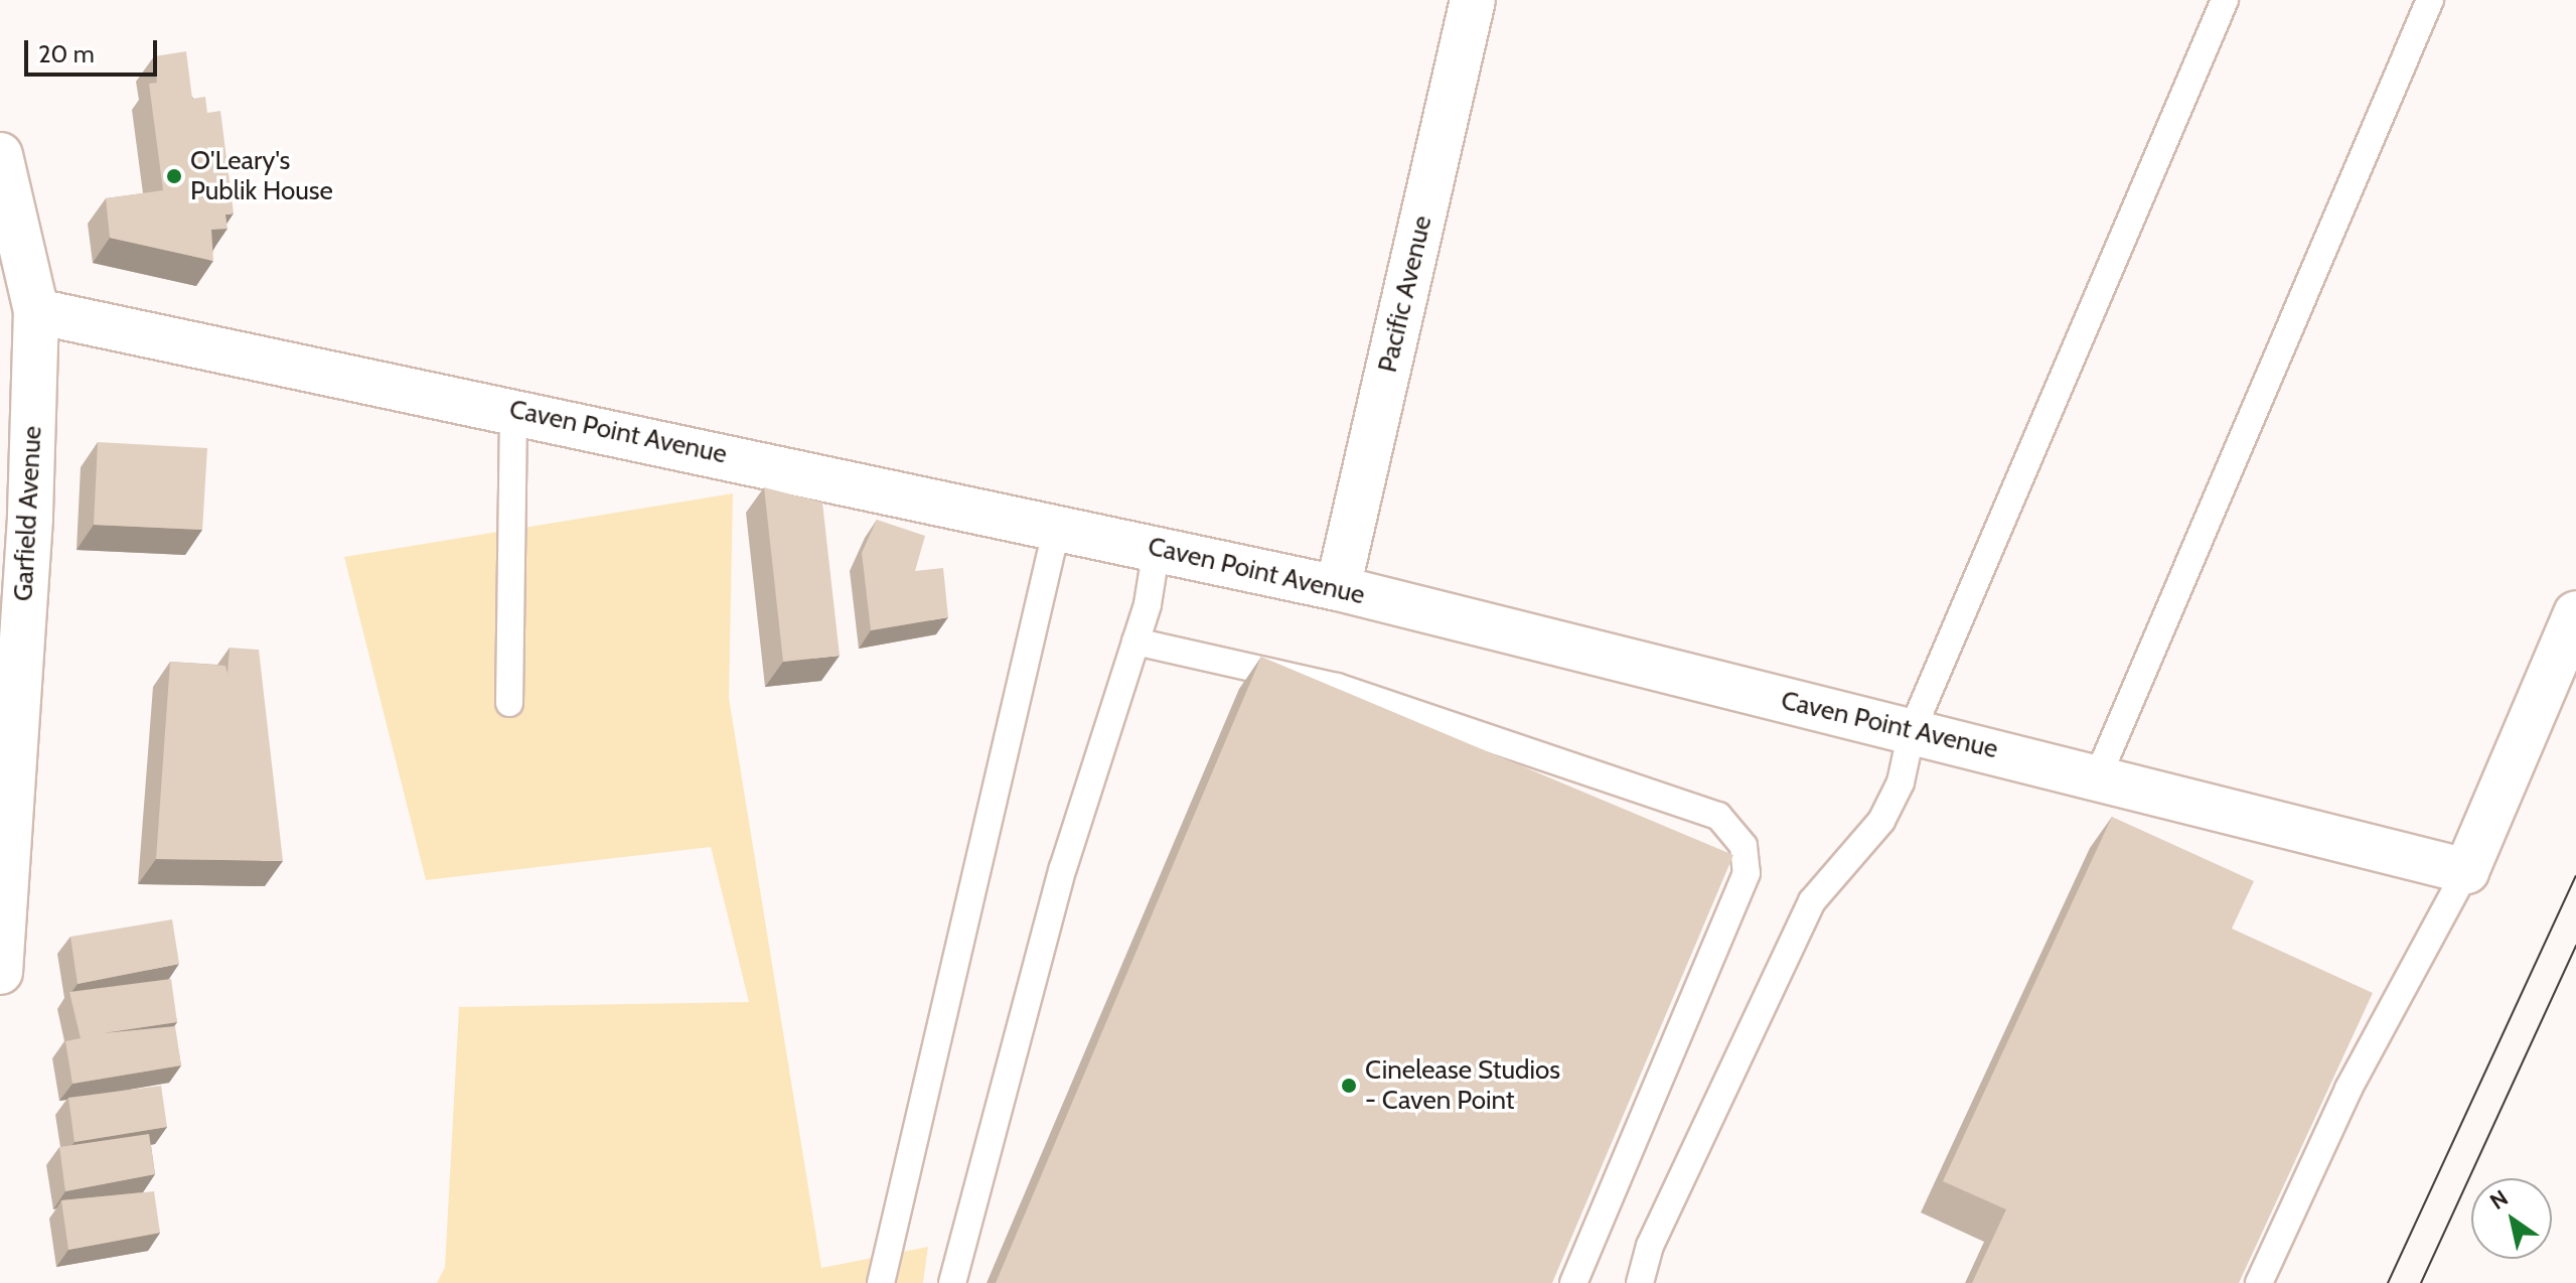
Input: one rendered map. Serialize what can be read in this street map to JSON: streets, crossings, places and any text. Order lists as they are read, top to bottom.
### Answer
{
  "streets": {
    "street": ["Pacific Avenue", "Caven Point Avenue", "Garfield Avenue"]
  },
  "crossings": [
    ["Pacific Avenue", "Caven Point Avenue"],
    ["Caven Point Avenue", "Garfield Avenue"]
  ],
  "places": ["O'Leary's Publik House", "Cinelease Studios - Caven Point"],
  "scale_bar": "20 m",
  "north": "top left"
}
